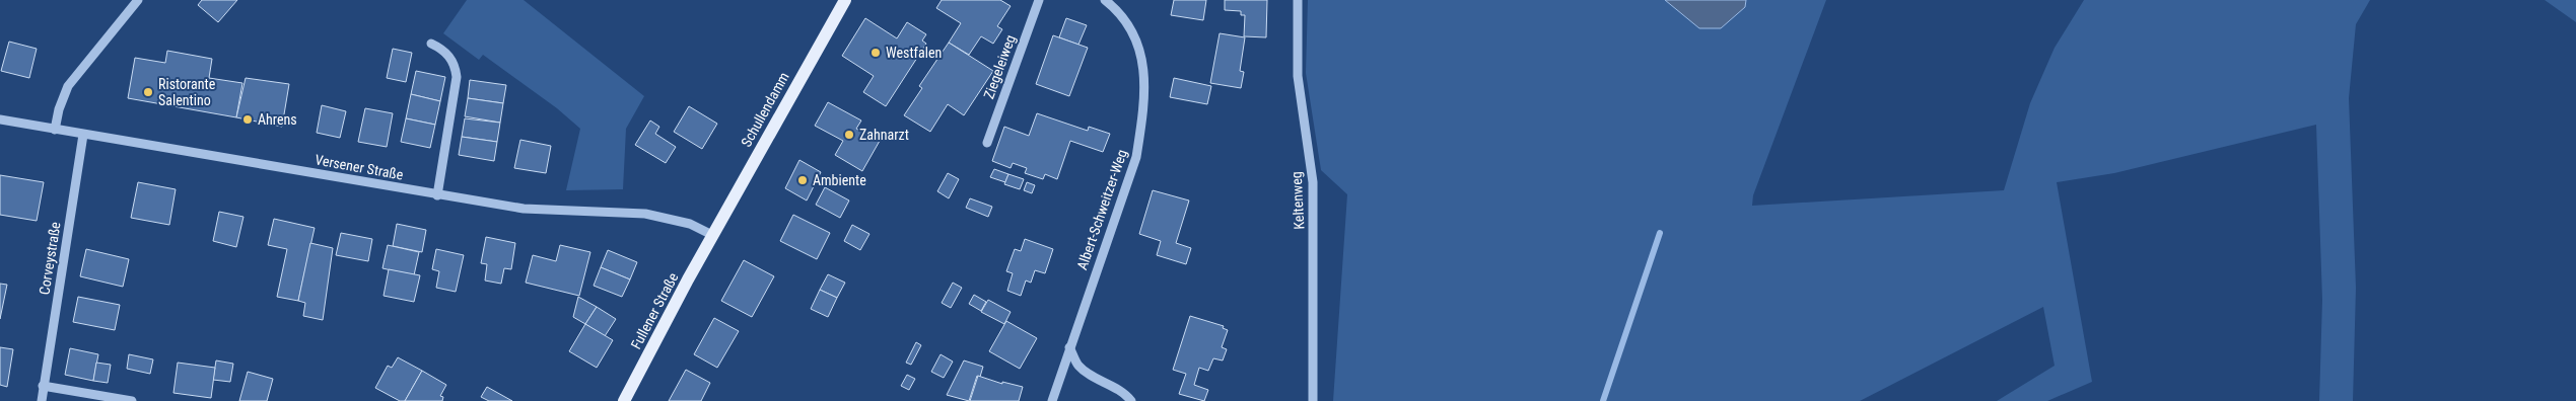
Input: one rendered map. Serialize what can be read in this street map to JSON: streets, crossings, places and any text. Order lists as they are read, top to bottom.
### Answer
{
  "streets": {
    "main road": ["Schullendamm", "Fullener Straße"],
    "street": [
      "Ziegeleiweg",
      "Versener Straße",
      "Keltenweg",
      "Albert-Schweitzer-Weg",
      "Corveystraße"
    ]
  },
  "crossings": [
    ["Schullendamm", "Versener Straße"],
    ["Schullendamm", "Fullener Straße"],
    ["Versener Straße", "Corveystraße"],
    ["Versener Straße", "Fullener Straße"]
  ],
  "places": [
    "Westfalen",
    "Ristorante Salentino",
    "Ahrens",
    "Zahnarzt",
    "Ambiente"
  ]
}
